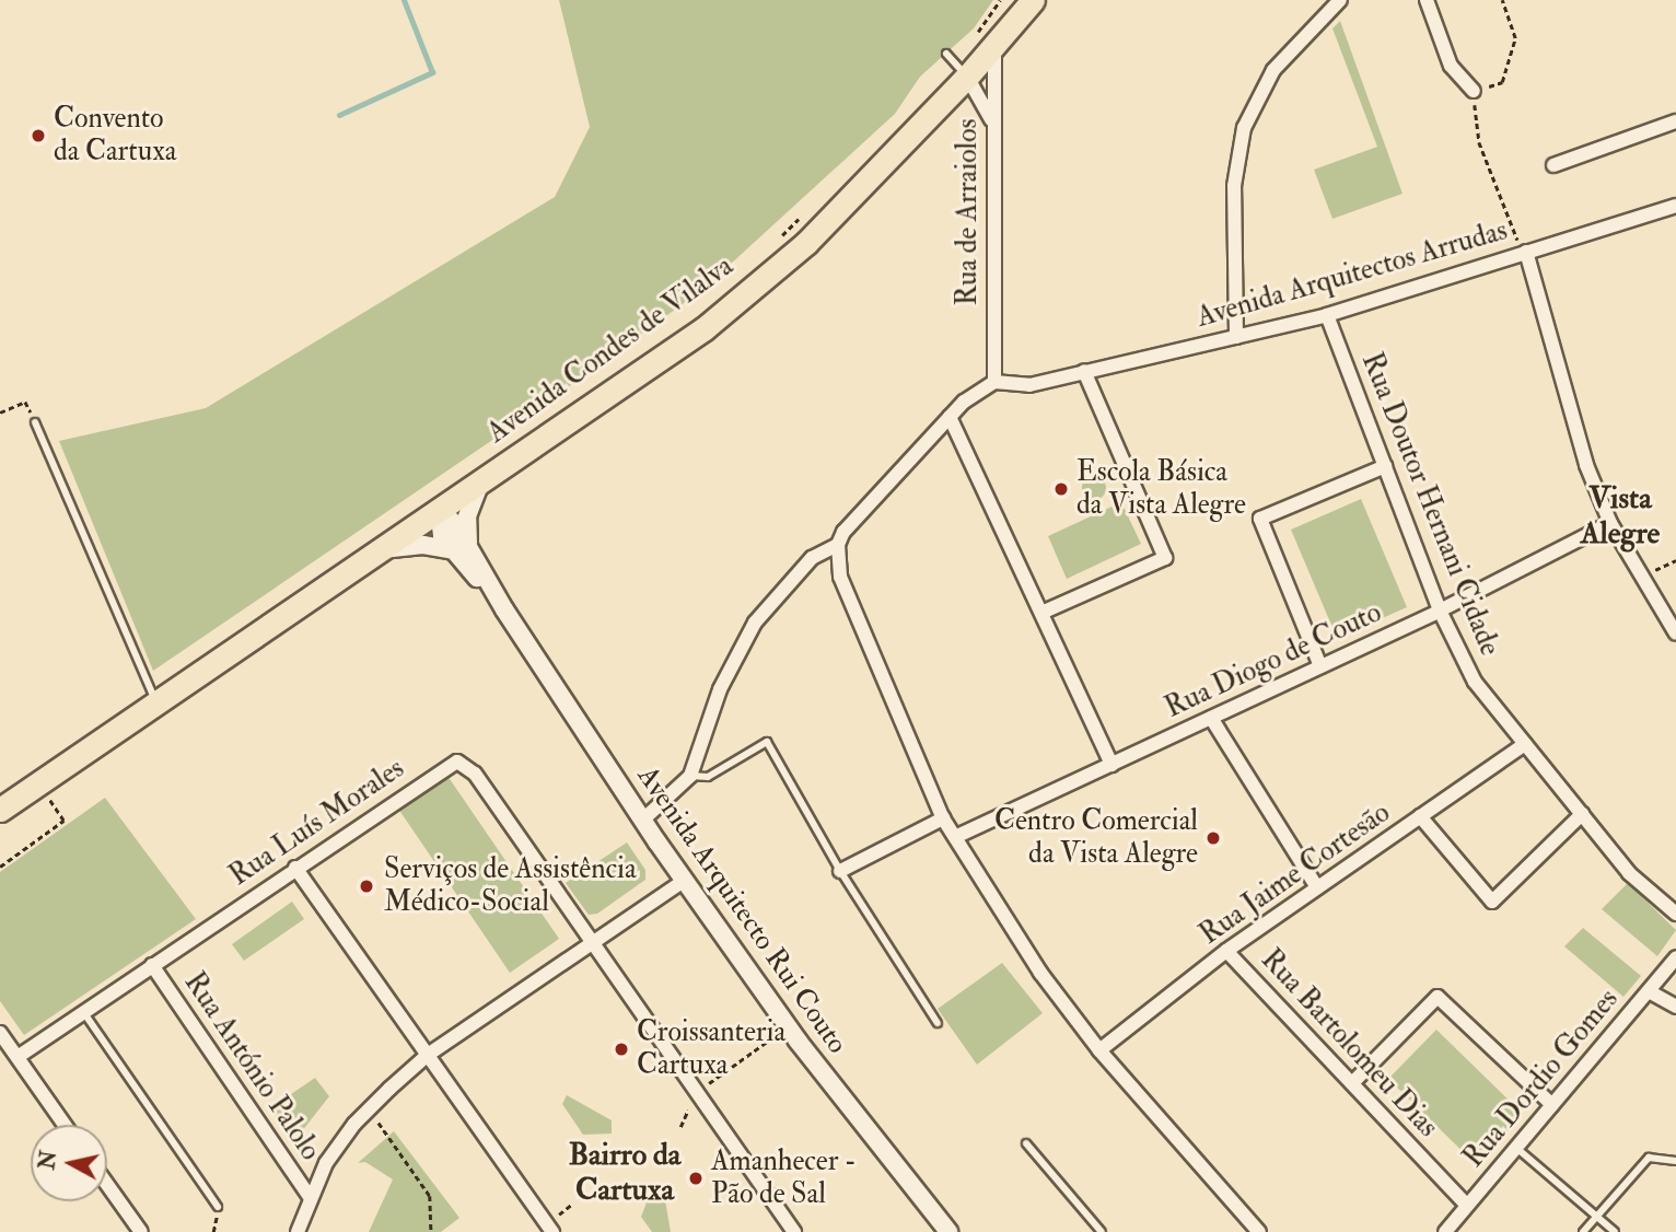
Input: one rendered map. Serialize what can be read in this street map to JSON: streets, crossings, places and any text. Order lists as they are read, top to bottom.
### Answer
{
  "streets": {
    "main road": ["Avenida Condes de Vilalva"],
    "street": [
      "Rua de Arraiolos",
      "Avenida Arquitectos Arrudas",
      "Rua Doutor Hernani Cidade",
      "Rua Diogo de Couto",
      "Rua Luís Morales",
      "Rua Jaime Cortesão",
      "Avenida Arquitecto Rui Couto",
      "Rua Bartolomeu Dias",
      "Rua António Palolo",
      "Rua Dordio Gomes"
    ]
  },
  "crossings": [
    ["Rua de Arraiolos", "Avenida Arquitectos Arrudas"],
    ["Rua de Arraiolos", "Avenida Condes de Vilalva"],
    ["Avenida Arquitectos Arrudas", "Rua Doutor Hernani Cidade"],
    ["Avenida Condes de Vilalva", "Avenida Arquitecto Rui Couto"],
    ["Rua Doutor Hernani Cidade", "Rua Diogo de Couto"],
    ["Rua Doutor Hernani Cidade", "Rua Jaime Cortesão"],
    ["Rua Luís Morales", "Rua António Palolo"],
    ["Rua Jaime Cortesão", "Rua Bartolomeu Dias"],
    ["Rua Bartolomeu Dias", "Rua Dordio Gomes"]
  ],
  "districts": ["Vista Alegre", "Bairro da Cartuxa"],
  "places": [
    "Convento da Cartuxa",
    "Escola Básica da Vista Alegre",
    "Centro Comercial da Vista Alegre",
    "Serviços de Assistência Médico-Social",
    "Croissanteria Cartuxa",
    "Amanhecer - Pão de Sal"
  ],
  "north": "left"
}
